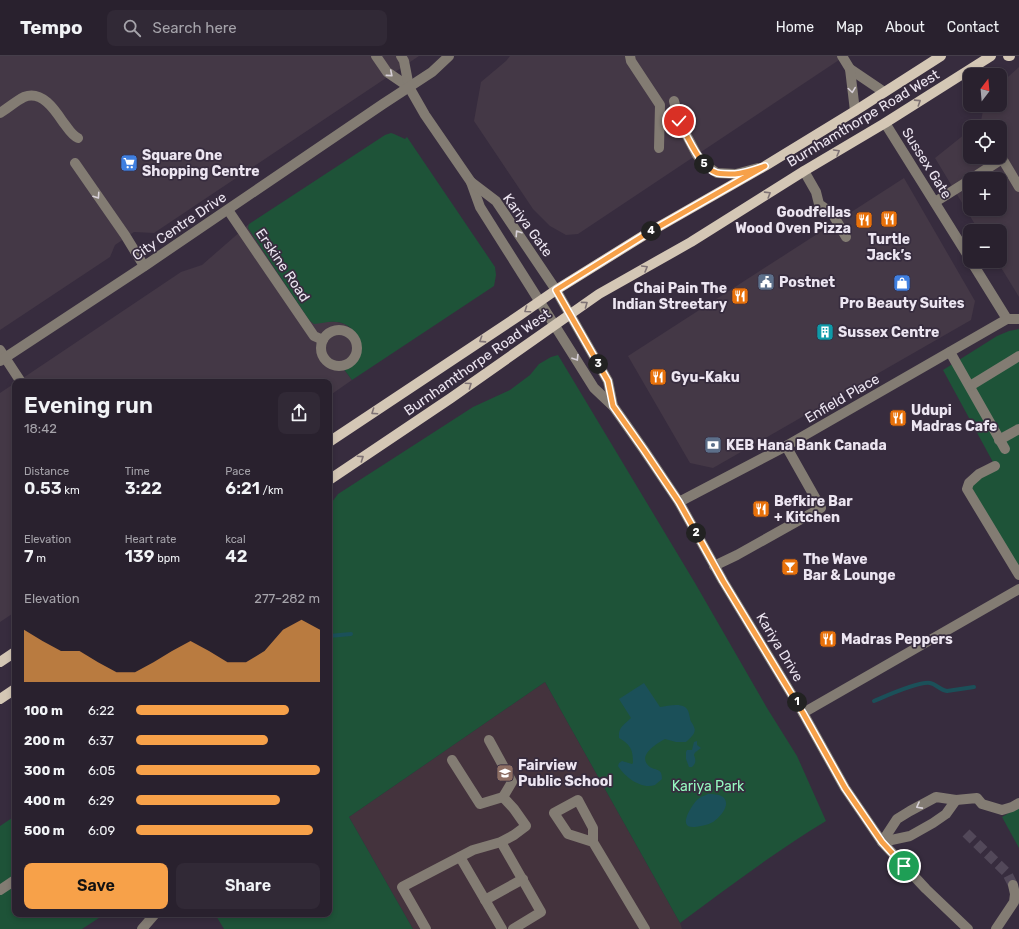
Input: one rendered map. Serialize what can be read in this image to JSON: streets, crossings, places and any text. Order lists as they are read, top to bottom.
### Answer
{
  "streets": {
    "main road": ["Burnhamthorpe Road West"],
    "street": [
      "Sussex Gate",
      "Kariya Gate",
      "City Centre Drive",
      "Erskine Road",
      "Enfield Place",
      "Kariya Drive"
    ]
  },
  "crossings": [
    ["Burnhamthorpe Road West", "Sussex Gate"],
    ["Burnhamthorpe Road West", "Kariya Gate"],
    ["Burnhamthorpe Road West", "Kariya Drive"],
    ["Sussex Gate", "Enfield Place"],
    ["Kariya Gate", "City Centre Drive"],
    ["Kariya Gate", "Kariya Drive"],
    ["City Centre Drive", "Erskine Road"],
    ["Enfield Place", "Kariya Drive"]
  ],
  "parks": ["Kariya Park"],
  "places": {
    "supermarket": ["Square One Shopping Centre"],
    "restaurant": [
      "Turtle Jack’s",
      "Goodfellas Wood Oven Pizza",
      "Chai Pain The Indian Streetary",
      "Gyu-Kaku",
      "Udupi Madras Cafe",
      "Befkire Bar + Kitchen",
      "Madras Peppers"
    ],
    "public building": ["Postnet"],
    "shop": ["Pro Beauty Suites"],
    "building": ["Sussex Centre"],
    "bank": ["KEB Hana Bank Canada"],
    "bar": ["The Wave Bar & Lounge"],
    "school or university": ["Fairview Public School"]
  },
  "north": "top",
  "page": {
    "header": "Tempo",
    "search": "Search here",
    "nav": [
      "Home",
      "Map",
      "About",
      "Contact"
    ],
    "map_buttons": ["+", "−"],
    "pins": [
      "5",
      "4",
      "3",
      "2",
      "1"
    ],
    "heading": ["Evening run", "18:42"],
    "stats": [
      ["Distance", "0.53 km"],
      ["Time", "3:22"],
      ["Pace", "6:21 /km"],
      ["Elevation", "7 m"],
      ["Heart rate", "139 bpm"],
      ["kcal", "42"]
    ],
    "chart": ["Elevation", "277–282 m"],
    "list": [
      {
        "name": "100 m",
        "note": "6:22"
      },
      {
        "name": "200 m",
        "note": "6:37"
      },
      {
        "name": "300 m",
        "note": "6:05"
      },
      {
        "name": "400 m",
        "note": "6:29"
      },
      {
        "name": "500 m",
        "note": "6:09"
      }
    ],
    "buttons": ["Save", "Share"]
  }
}
